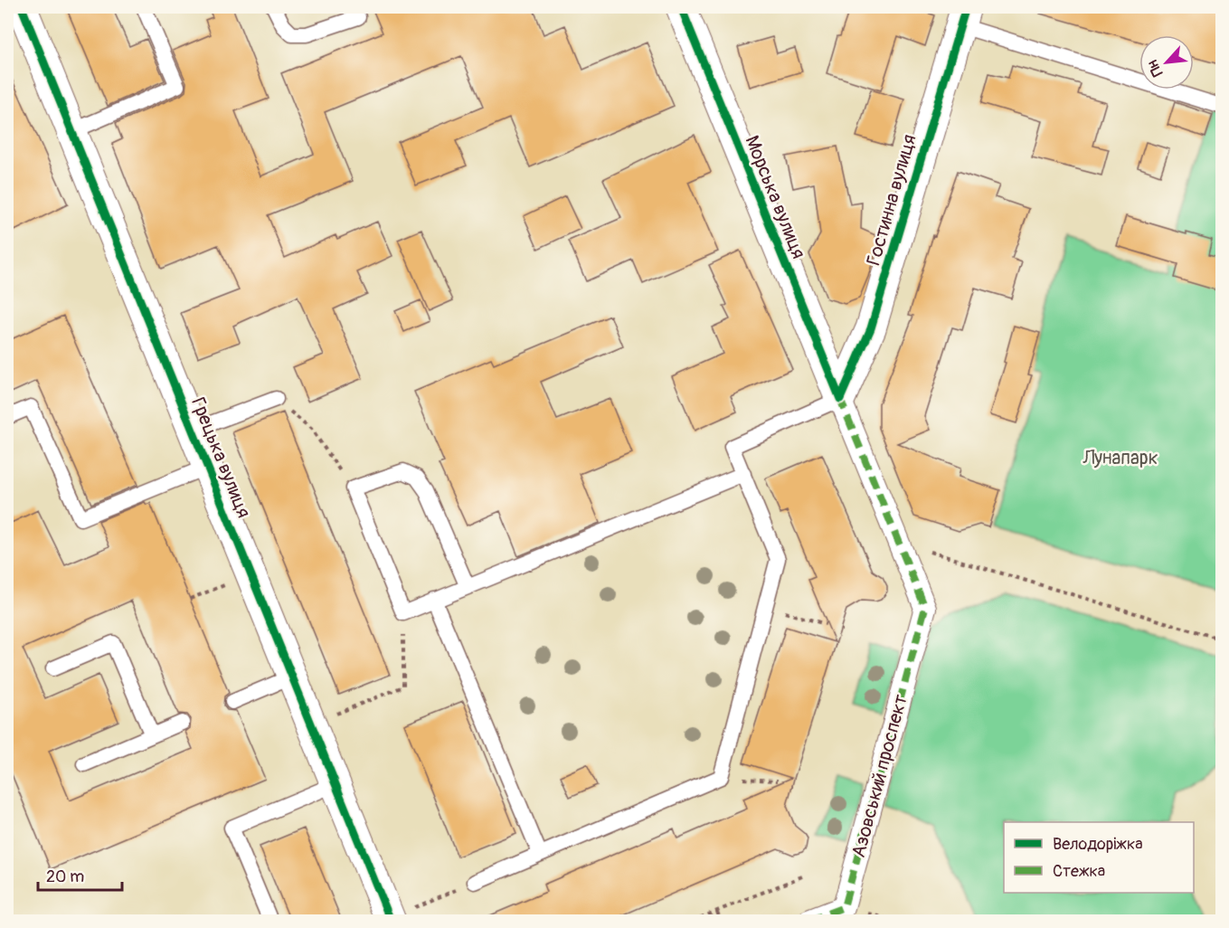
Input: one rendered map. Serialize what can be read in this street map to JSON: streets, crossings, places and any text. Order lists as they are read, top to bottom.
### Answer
{
  "streets": {
    "street": [
      "Морська вулиця",
      "Гостинна вулиця",
      "Грецька вулиця",
      "Азовський проспект"
    ]
  },
  "crossings": [
    ["Морська вулиця", "Гостинна вулиця"]
  ],
  "parks": ["Лунапарк"],
  "legend": ["Велодоріжка", "Стежка"],
  "scale_bar": "20 m",
  "north": "bottom left"
}
